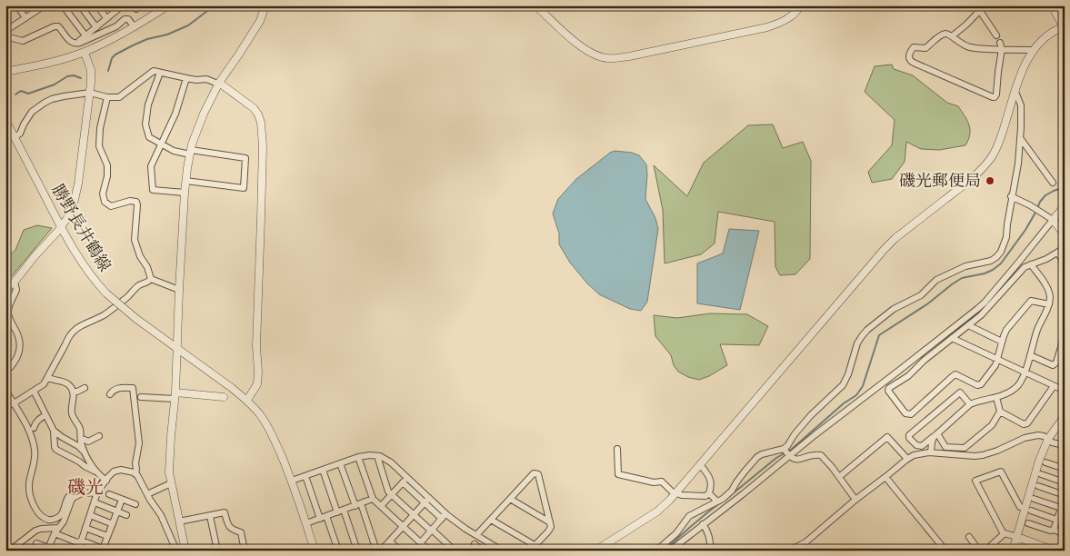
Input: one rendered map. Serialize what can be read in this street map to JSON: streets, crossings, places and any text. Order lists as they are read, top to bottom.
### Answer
{
  "streets": {
    "street": ["勝野長井鶴線"]
  },
  "districts": ["磯光"],
  "places": ["磯光郵便局"]
}
